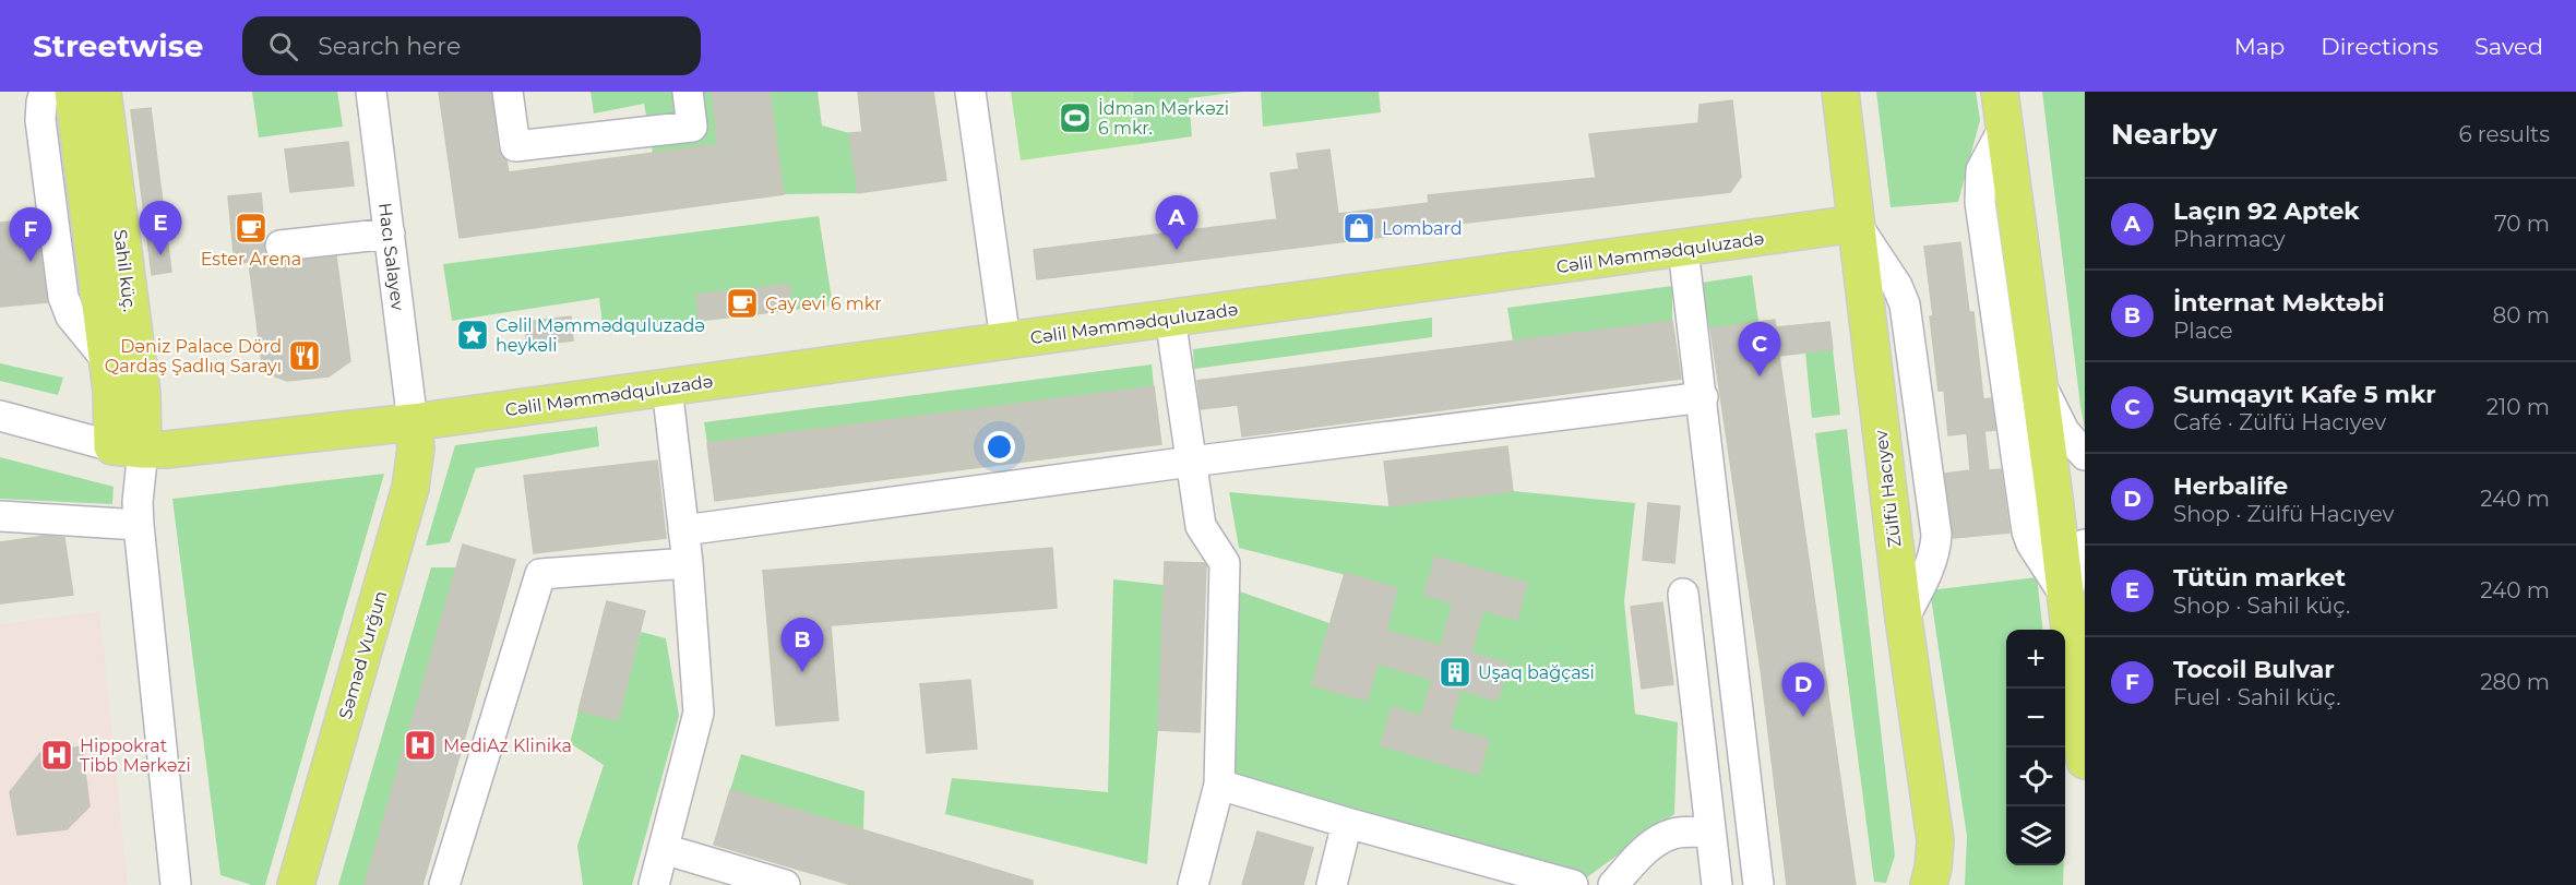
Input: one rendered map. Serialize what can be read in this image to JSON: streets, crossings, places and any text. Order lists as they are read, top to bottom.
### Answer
{
  "streets": {
    "main road": [
      "Cəlil Məmmədquluzadə",
      "Sahil küç.",
      "Zülfü Hacıyev",
      "Səməd Vurğun"
    ],
    "street": ["Hacı Salayev"]
  },
  "crossings": [
    ["Cəlil Məmmədquluzadə", "Hacı Salayev"],
    ["Cəlil Məmmədquluzadə", "Sahil küç."],
    ["Cəlil Məmmədquluzadə", "Zülfü Hacıyev"],
    ["Cəlil Məmmədquluzadə", "Səməd Vurğun"],
    ["Hacı Salayev", "Səməd Vurğun"]
  ],
  "places": {
    "sports": ["İdman Mәrkәzi 6 mkr."],
    "cafe": ["Ester Arena", "Çay evi 6 mkr"],
    "shop": ["Lombard"],
    "place": ["Cəlil Məmmədquluzadə heykəli"],
    "restaurant": ["Dəniz Palace Dörd Qardaş Şadlıq Sarayı"],
    "building": ["Uşaq bağçasi"],
    "hospital": ["MediAz Klinika", "Hippokrat Tibb Mərkəzi"]
  },
  "page": {
    "header": "Streetwise",
    "search": "Search here",
    "nav": ["Map", "Directions", "Saved"],
    "heading": ["Nearby", "6 results"],
    "list": [
      {
        "mark": "A",
        "name": "Laçın 92 Aptek",
        "note": "Pharmacy",
        "value": "70 m"
      },
      {
        "mark": "B",
        "name": "İnternat Məktəbi",
        "note": "Place",
        "value": "80 m"
      },
      {
        "mark": "C",
        "name": "Sumqayıt Kafe 5 mkr",
        "note": "Café · Zülfü Hacıyev",
        "value": "210 m"
      },
      {
        "mark": "D",
        "name": "Herbalife",
        "note": "Shop · Zülfü Hacıyev",
        "value": "240 m"
      },
      {
        "mark": "E",
        "name": "Tütün market",
        "note": "Shop · Sahil küç.",
        "value": "240 m"
      },
      {
        "mark": "F",
        "name": "Tocoil Bulvar",
        "note": "Fuel · Sahil küç.",
        "value": "280 m"
      }
    ],
    "pins": [
      "A",
      "E",
      "F",
      "C",
      "B",
      "D"
    ],
    "map_buttons": ["+", "−"]
  }
}
